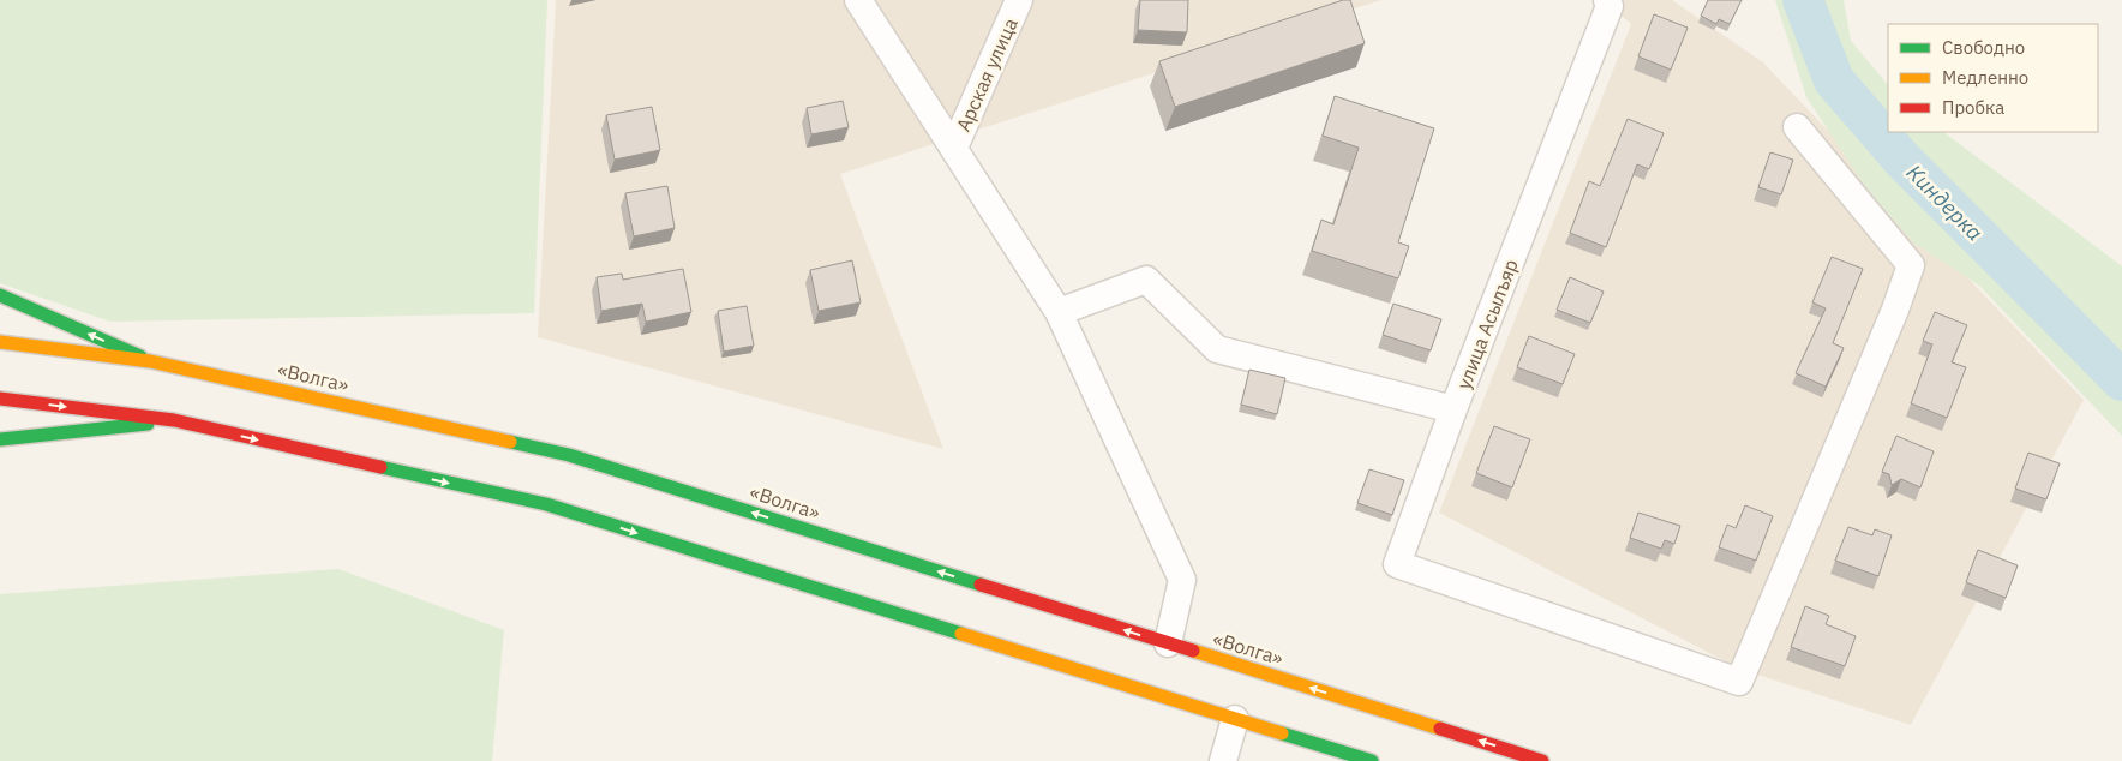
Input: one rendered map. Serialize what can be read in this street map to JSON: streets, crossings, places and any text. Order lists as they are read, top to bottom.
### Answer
{
  "streets": {
    "main road": ["«Волга»"],
    "street": ["Арская улица", "улица Асылъяр"]
  },
  "water": ["Киндерка"],
  "legend": ["Свободно", "Медленно", "Пробка"]
}
